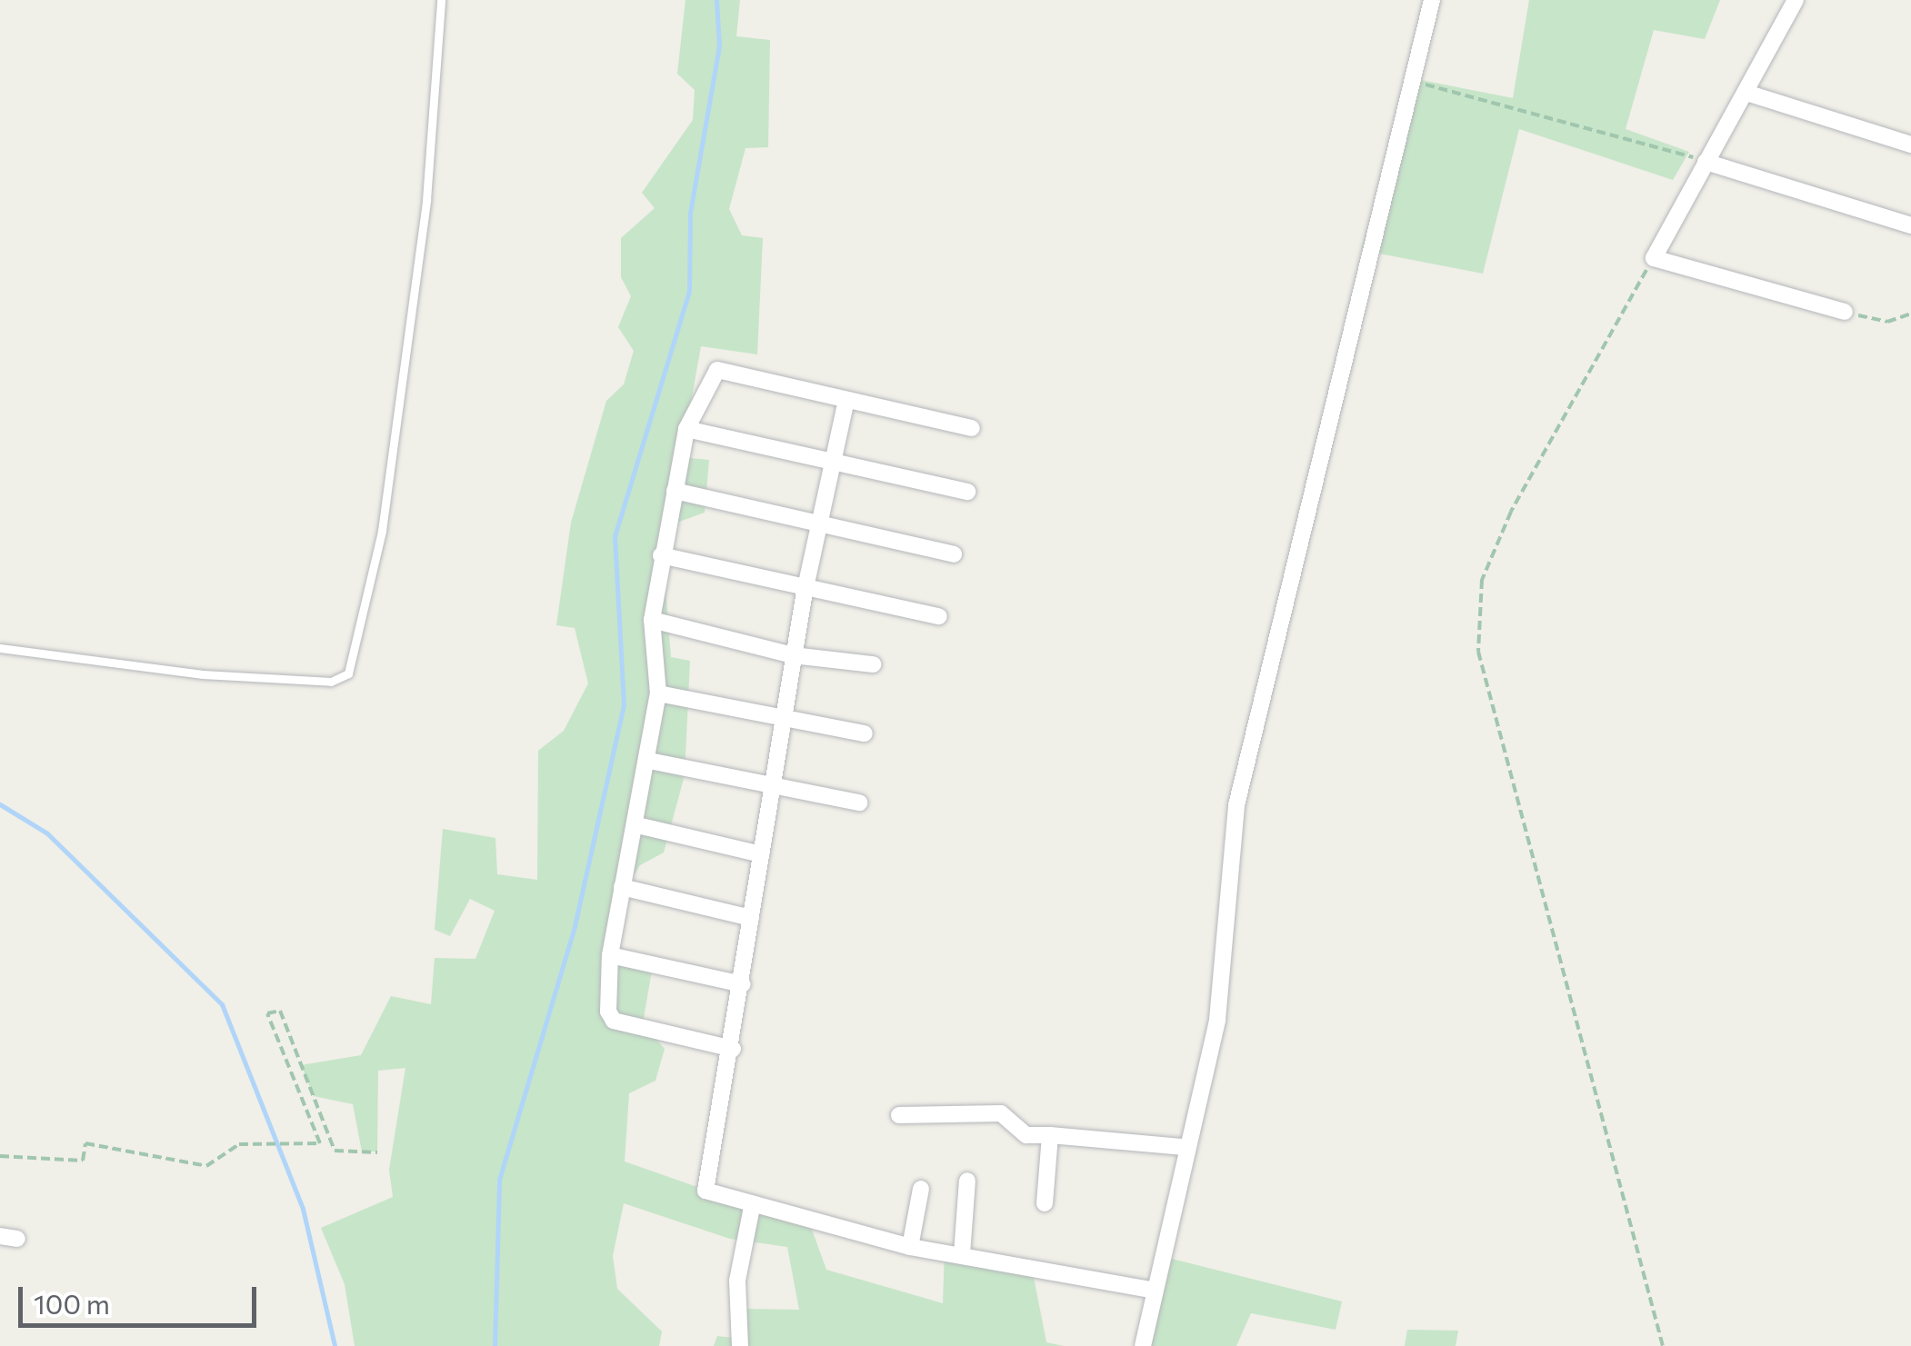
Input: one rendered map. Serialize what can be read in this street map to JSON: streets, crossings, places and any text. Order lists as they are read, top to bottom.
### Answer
{
  "scale_bar": "100 m"
}
